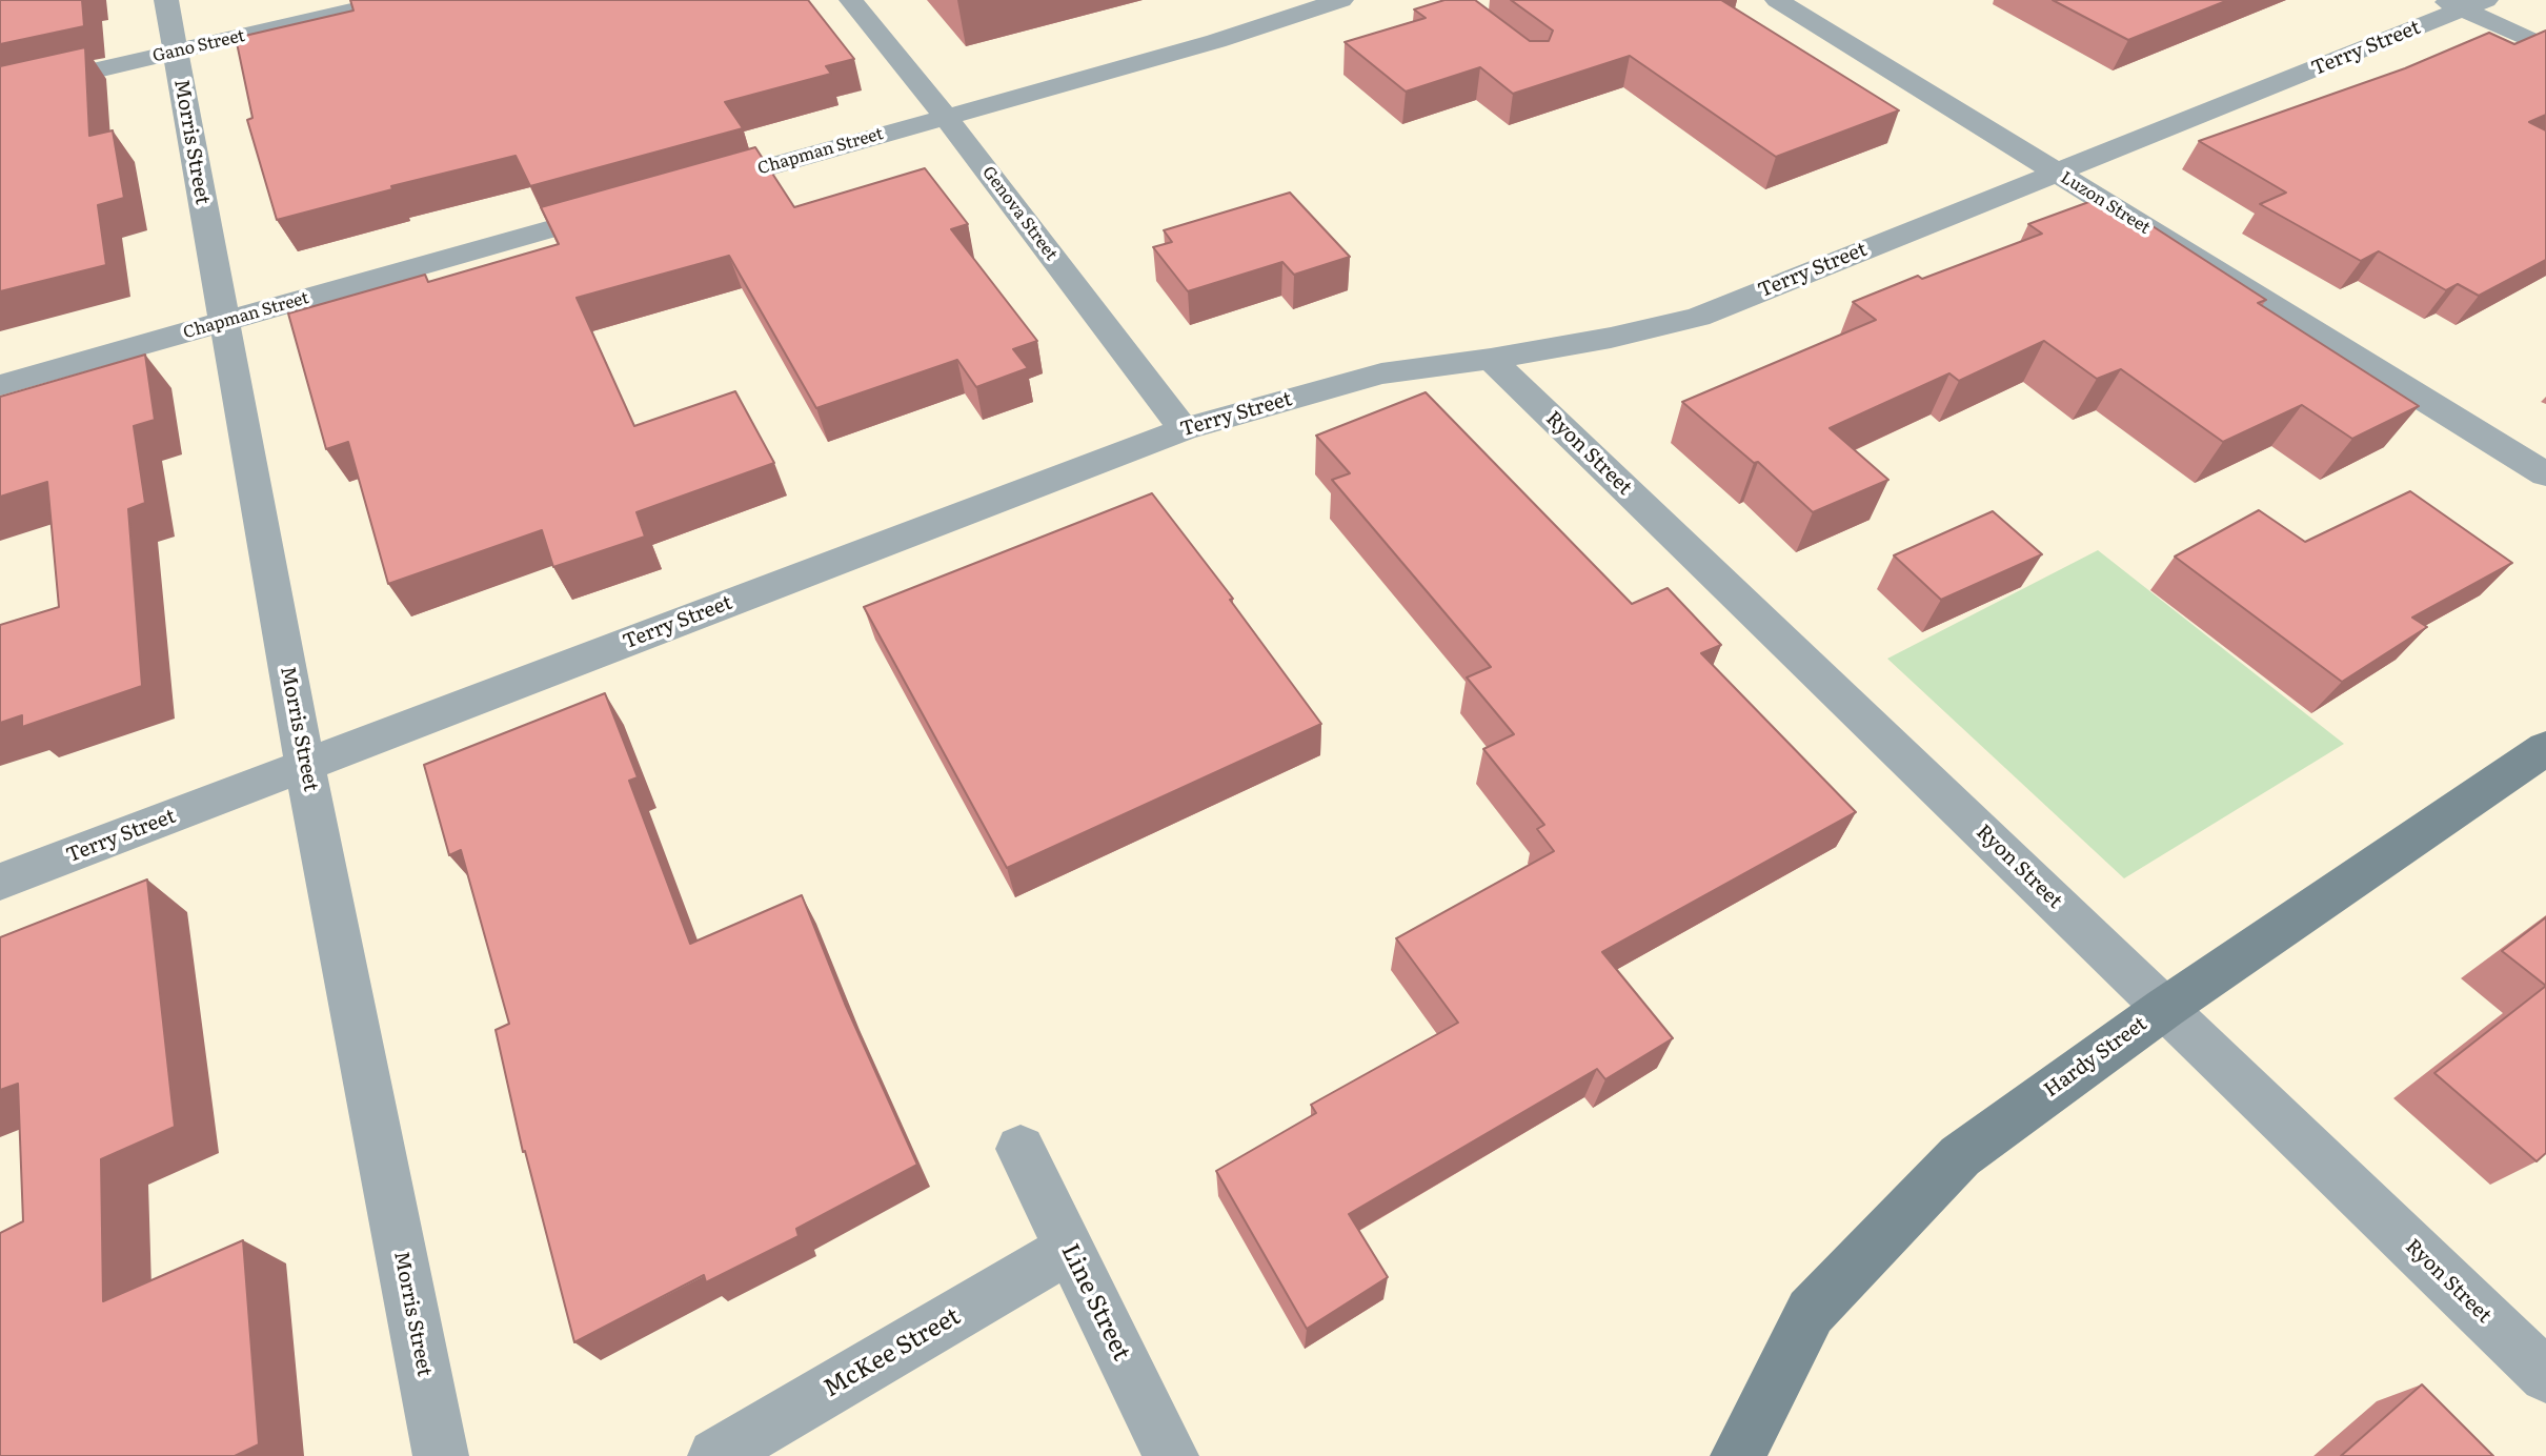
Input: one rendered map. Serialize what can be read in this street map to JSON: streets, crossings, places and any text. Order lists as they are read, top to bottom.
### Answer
{
  "streets": {
    "main road": ["Hardy Street"],
    "street": [
      "Gano Street",
      "Terry Street",
      "Morris Street",
      "Chapman Street",
      "Luzon Street",
      "Genova Street",
      "Ryon Street",
      "Line Street",
      "McKee Street"
    ]
  },
  "crossings": [
    ["Gano Street", "Morris Street"],
    ["Terry Street", "Morris Street"],
    ["Terry Street", "Luzon Street"],
    ["Terry Street", "Genova Street"],
    ["Terry Street", "Ryon Street"],
    ["Morris Street", "Chapman Street"],
    ["Chapman Street", "Genova Street"],
    ["Ryon Street", "Hardy Street"],
    ["Line Street", "McKee Street"]
  ]
}
